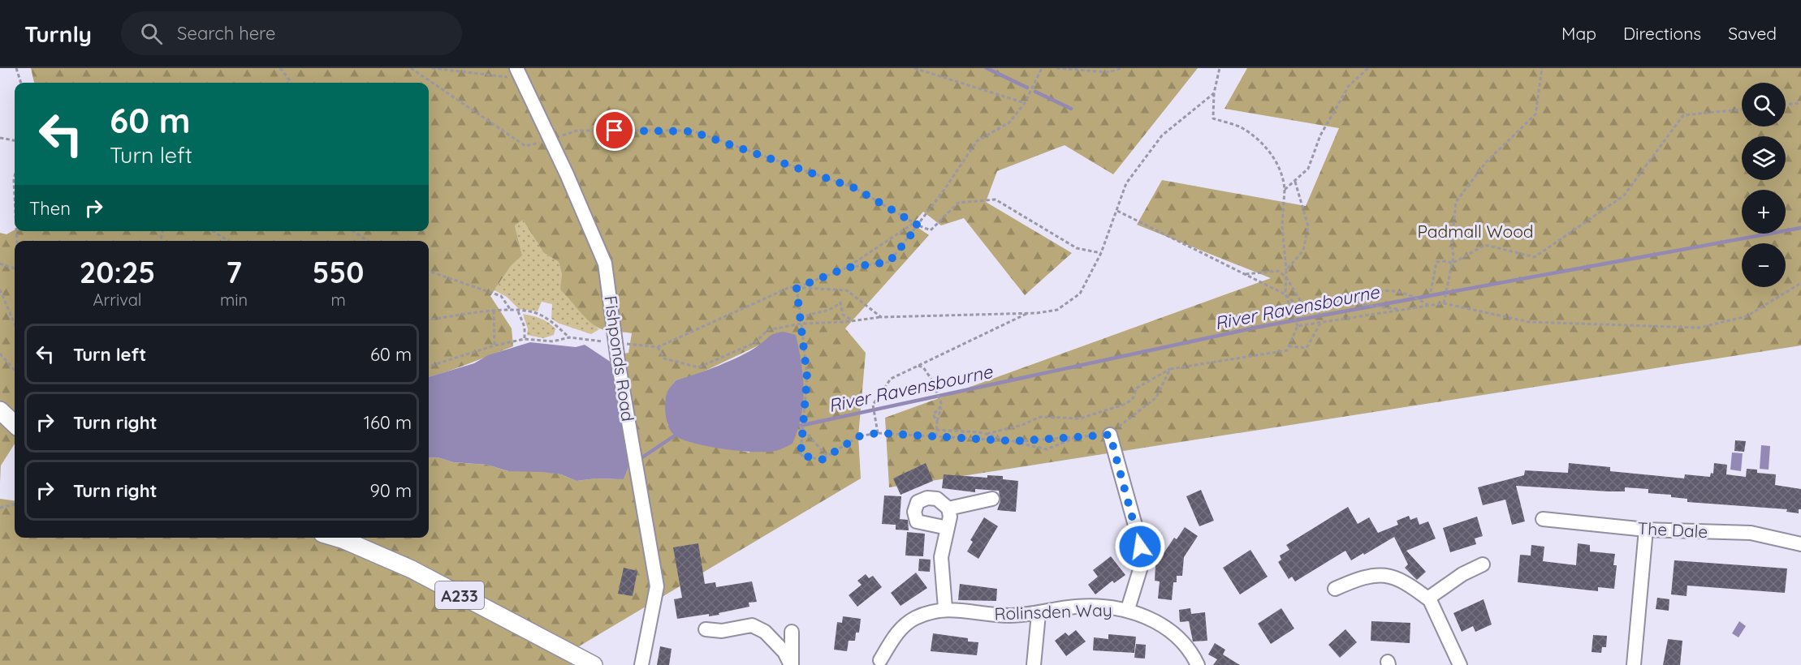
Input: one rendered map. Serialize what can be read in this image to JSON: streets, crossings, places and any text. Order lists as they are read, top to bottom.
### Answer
{
  "streets": {
    "main road": ["A233"],
    "street": ["Fishponds Road", "The Dale", "Rolinsden Way"]
  },
  "water": ["River Ravensbourne"],
  "parks": ["Padmall Wood"],
  "page": {
    "header": "Turnly",
    "search": "Search here",
    "nav": ["Map", "Directions", "Saved"],
    "map_buttons": ["+", "−"],
    "turn": ["60 m", "Turn left"],
    "then": "Then",
    "eta": [
      "20:25",
      "Arrival",
      "7",
      "min",
      "550",
      "m"
    ],
    "list": [
      {
        "name": "Turn left",
        "value": "60 m"
      },
      {
        "name": "Turn right",
        "value": "160 m"
      },
      {
        "name": "Turn right",
        "value": "90 m"
      }
    ]
  }
}
